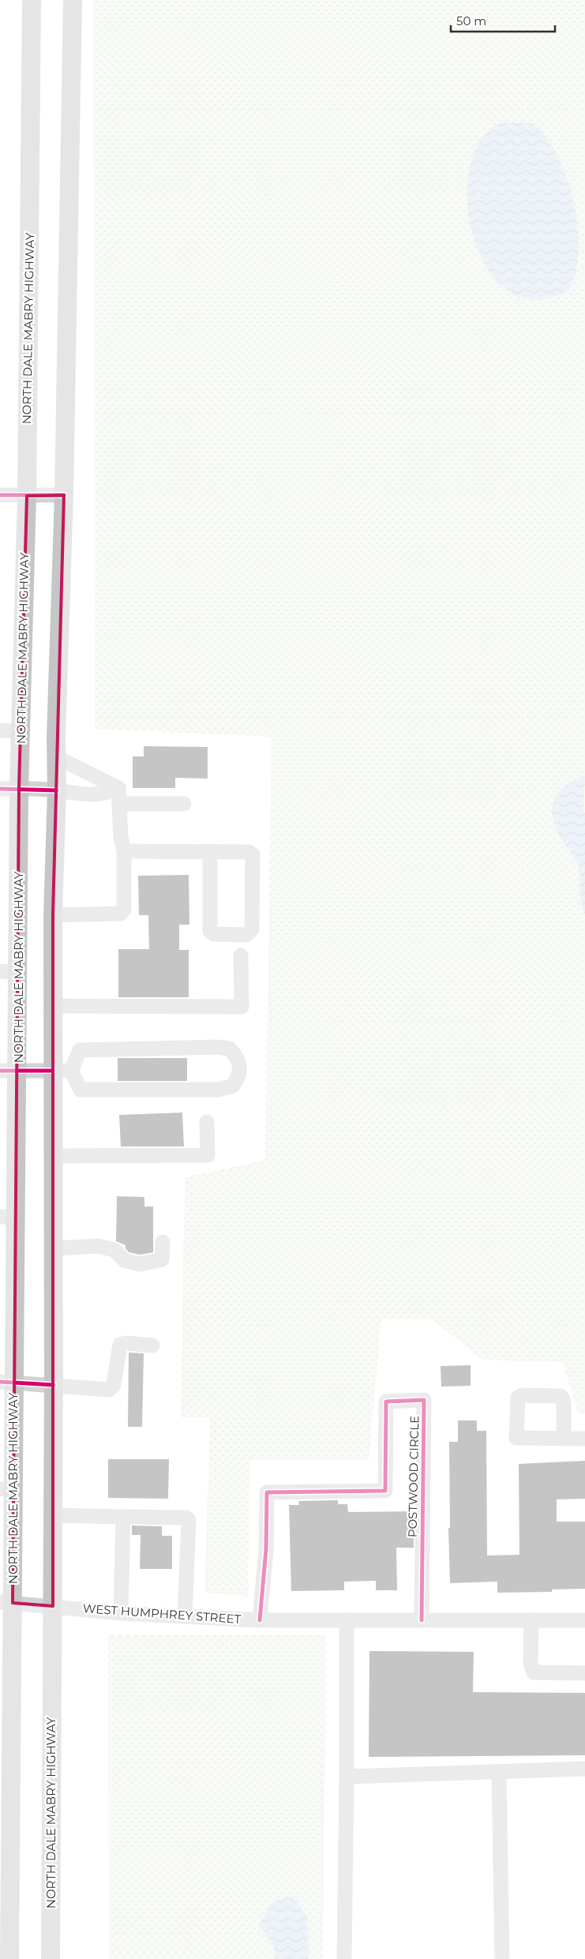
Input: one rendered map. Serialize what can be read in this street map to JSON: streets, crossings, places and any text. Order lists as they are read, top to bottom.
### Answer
{
  "streets": {
    "main road": ["NORTH DALE MABRY HIGHWAY"],
    "street": ["POSTWOOD CIRCLE", "WEST HUMPHREY STREET"]
  },
  "crossings": [
    ["NORTH DALE MABRY HIGHWAY", "WEST HUMPHREY STREET"],
    ["POSTWOOD CIRCLE", "WEST HUMPHREY STREET"]
  ],
  "scale_bar": "50 m"
}
